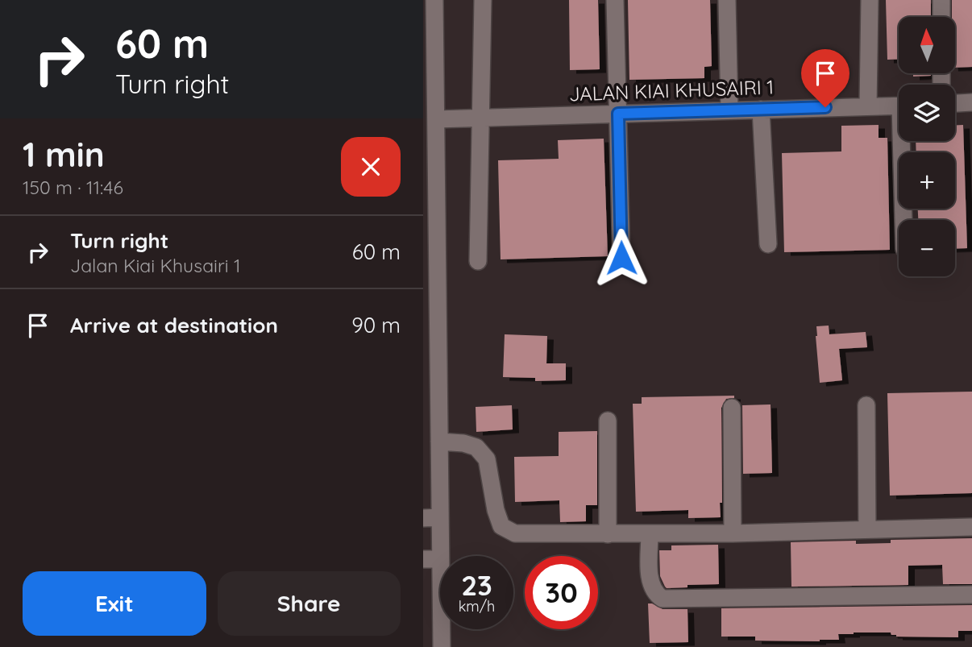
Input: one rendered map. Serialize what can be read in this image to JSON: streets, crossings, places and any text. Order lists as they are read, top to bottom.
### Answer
{
  "streets": {
    "street": ["JALAN KIAI KHUSAIRI 1"]
  },
  "north": "top",
  "page": {
    "turn": ["60 m", "Turn right"],
    "map_buttons": ["+", "−"],
    "heading": ["1 min", "150 m · 11:46"],
    "list": [
      {
        "name": "Turn right",
        "note": "Jalan Kiai Khusairi 1",
        "value": "60 m"
      },
      {
        "name": "Arrive at destination",
        "value": "90 m"
      }
    ],
    "speed": "23 km/h",
    "limit": "30",
    "buttons": ["Exit", "Share"]
  }
}
